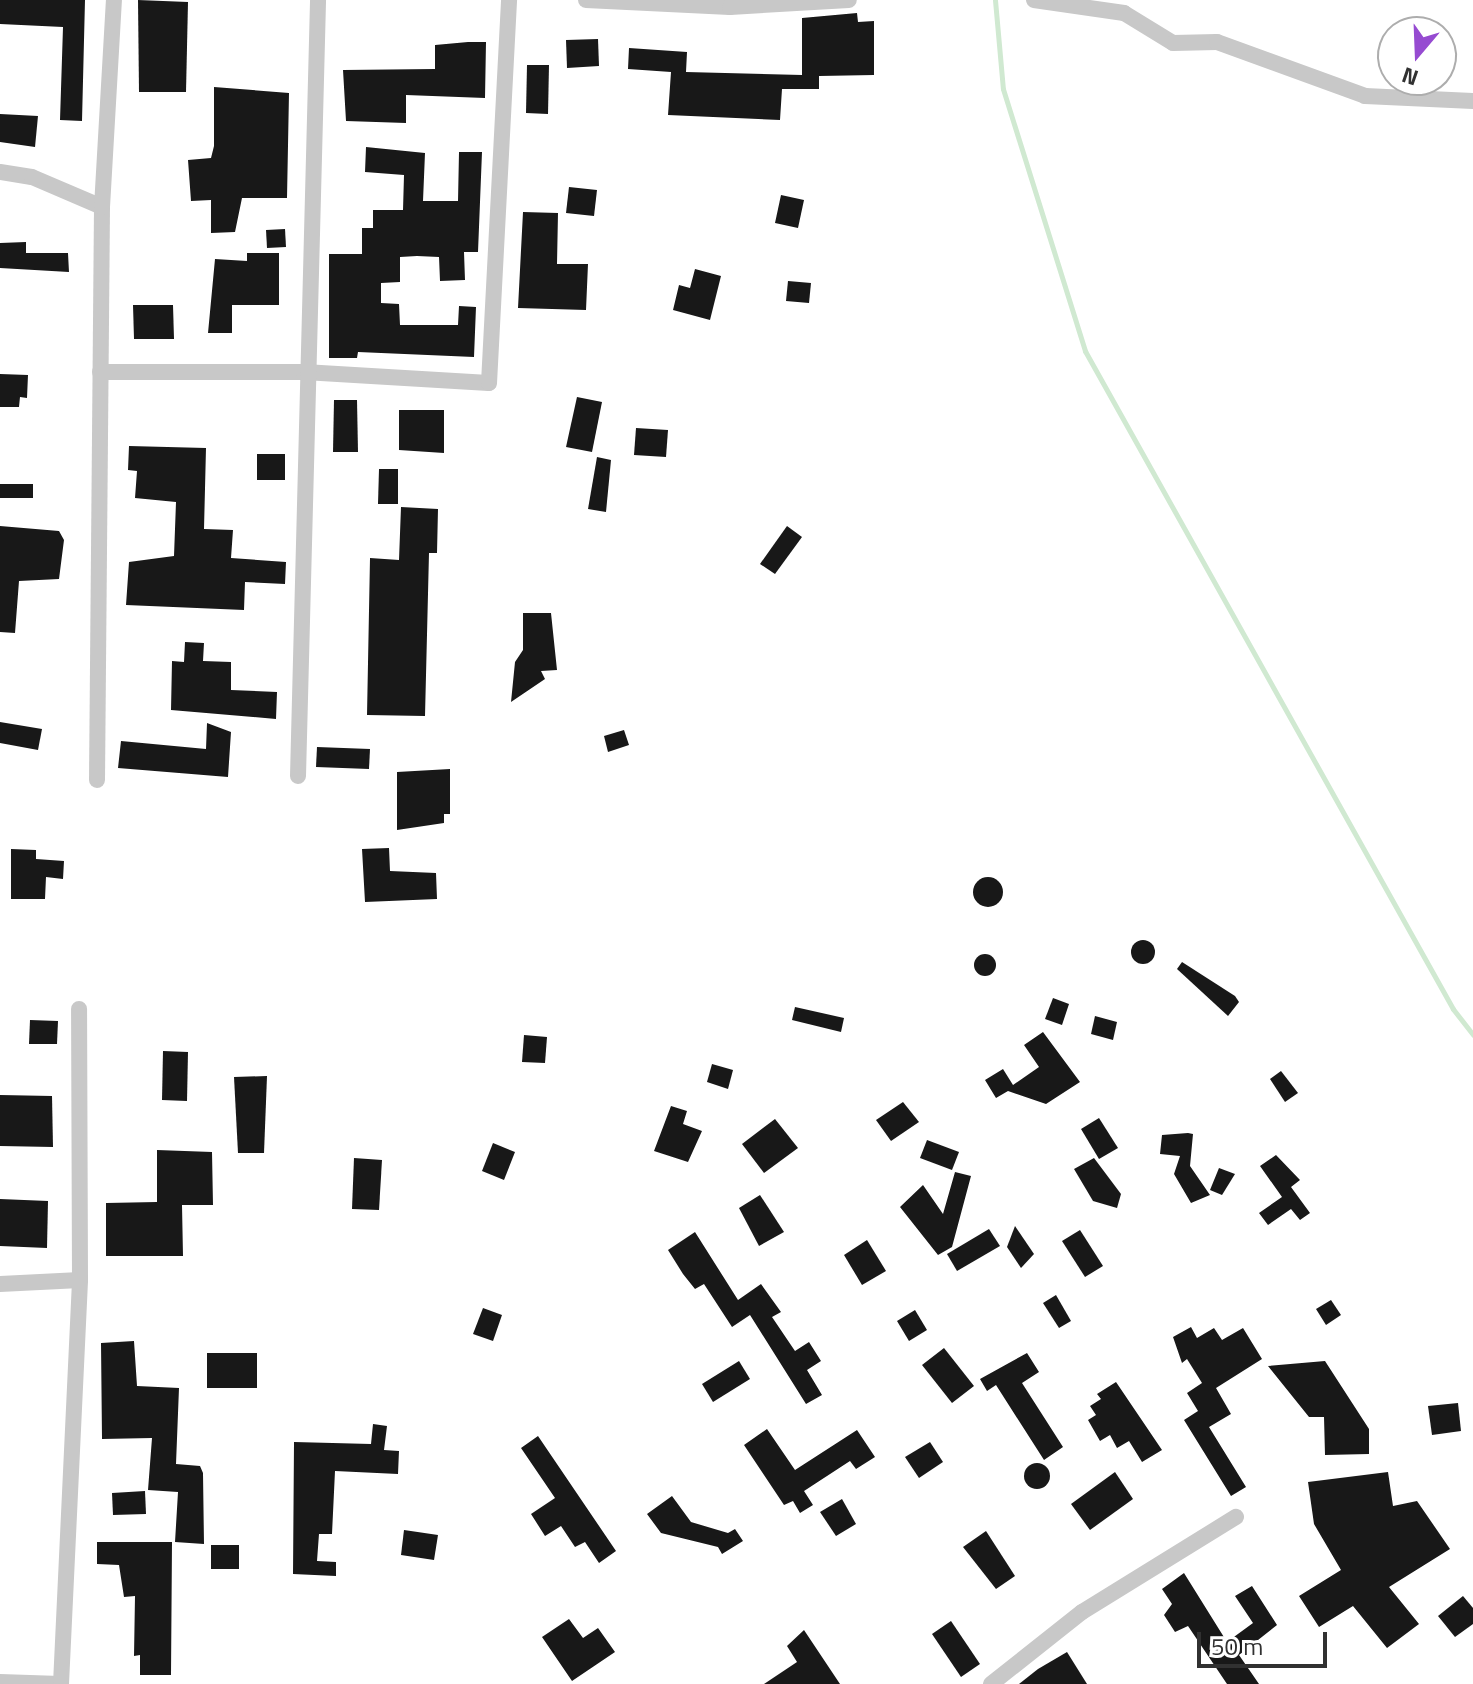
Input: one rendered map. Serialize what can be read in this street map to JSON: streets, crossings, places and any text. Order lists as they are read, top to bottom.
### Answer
{
  "scale_bar": "50 m",
  "north": "bottom"
}
